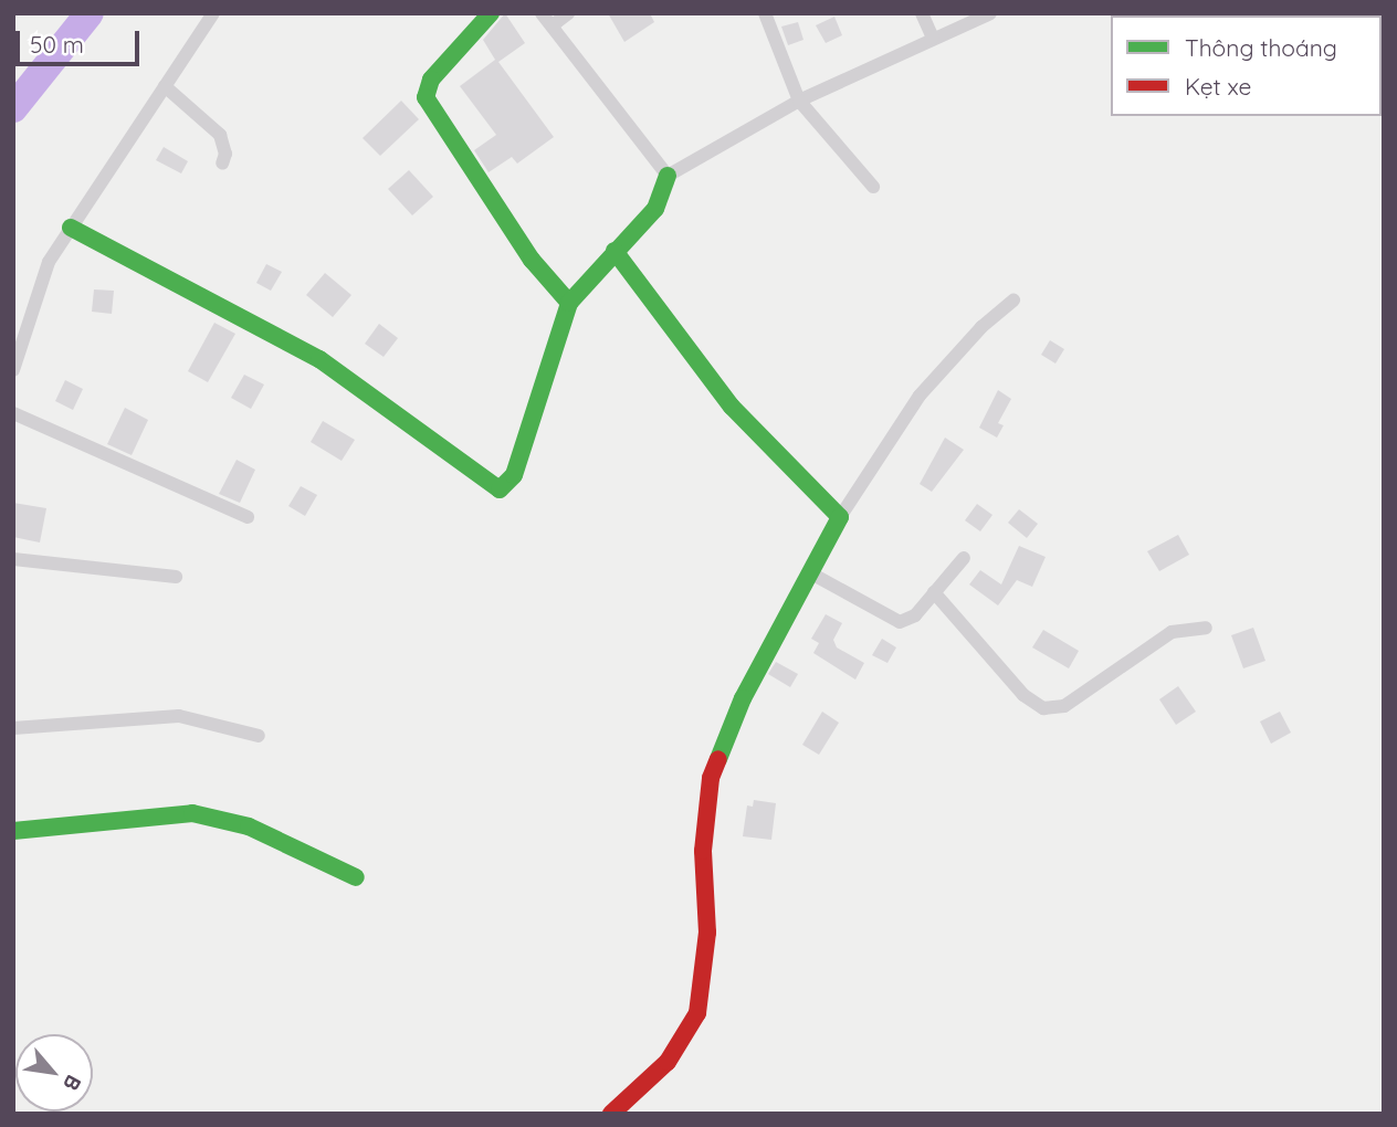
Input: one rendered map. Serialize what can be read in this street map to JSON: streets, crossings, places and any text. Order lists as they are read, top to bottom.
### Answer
{
  "legend": ["Thông thoáng", "Kẹt xe"],
  "scale_bar": "50 m",
  "north": "bottom right"
}
